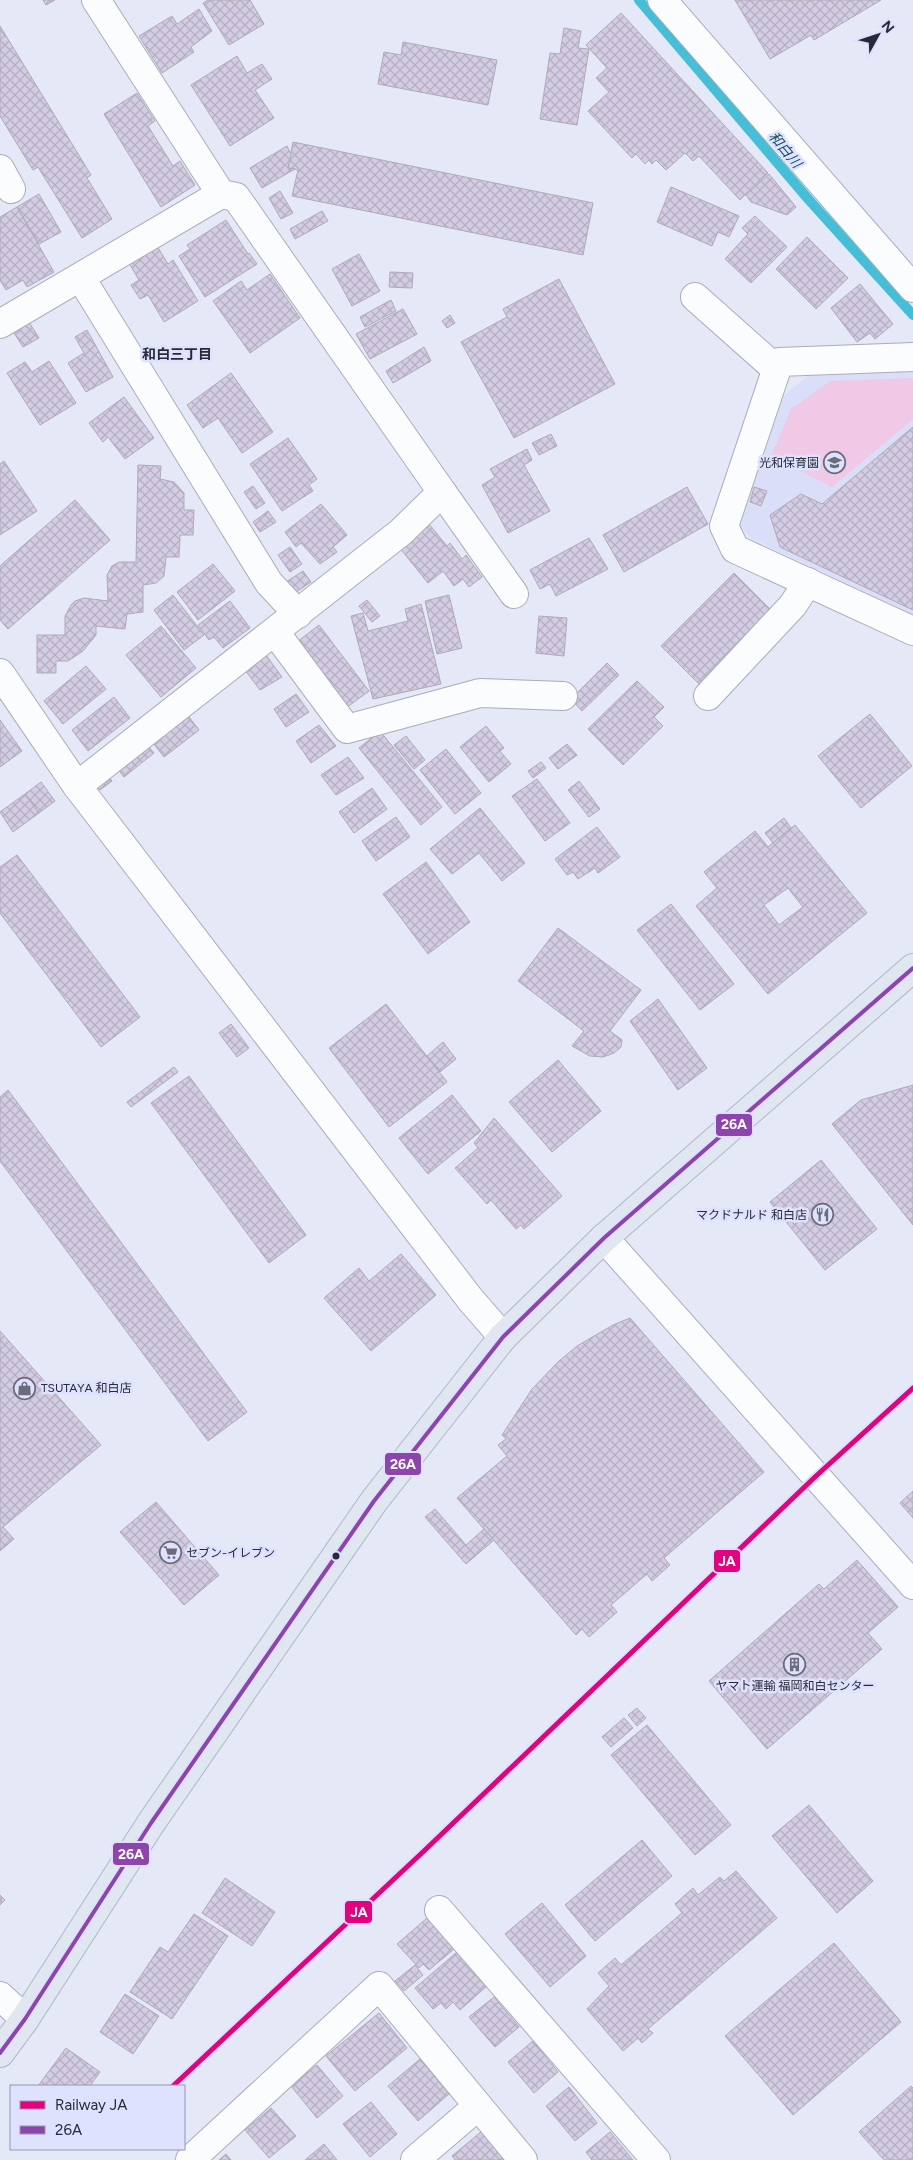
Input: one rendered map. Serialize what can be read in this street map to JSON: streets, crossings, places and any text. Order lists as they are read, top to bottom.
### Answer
{
  "districts": ["和白三丁目"],
  "water": ["和白川"],
  "places": {
    "school or university": ["光和保育園"],
    "restaurant": ["マクドナルド 和白店"],
    "shop": ["TSUTAYA 和白店"],
    "supermarket": ["セブン-イレブン"],
    "building": ["ヤマト運輸 福岡和白センター"]
  },
  "lines": ["transit line 26A", "rail line JA"],
  "legend": ["Railway JA", "26A"],
  "north": "top right"
}
